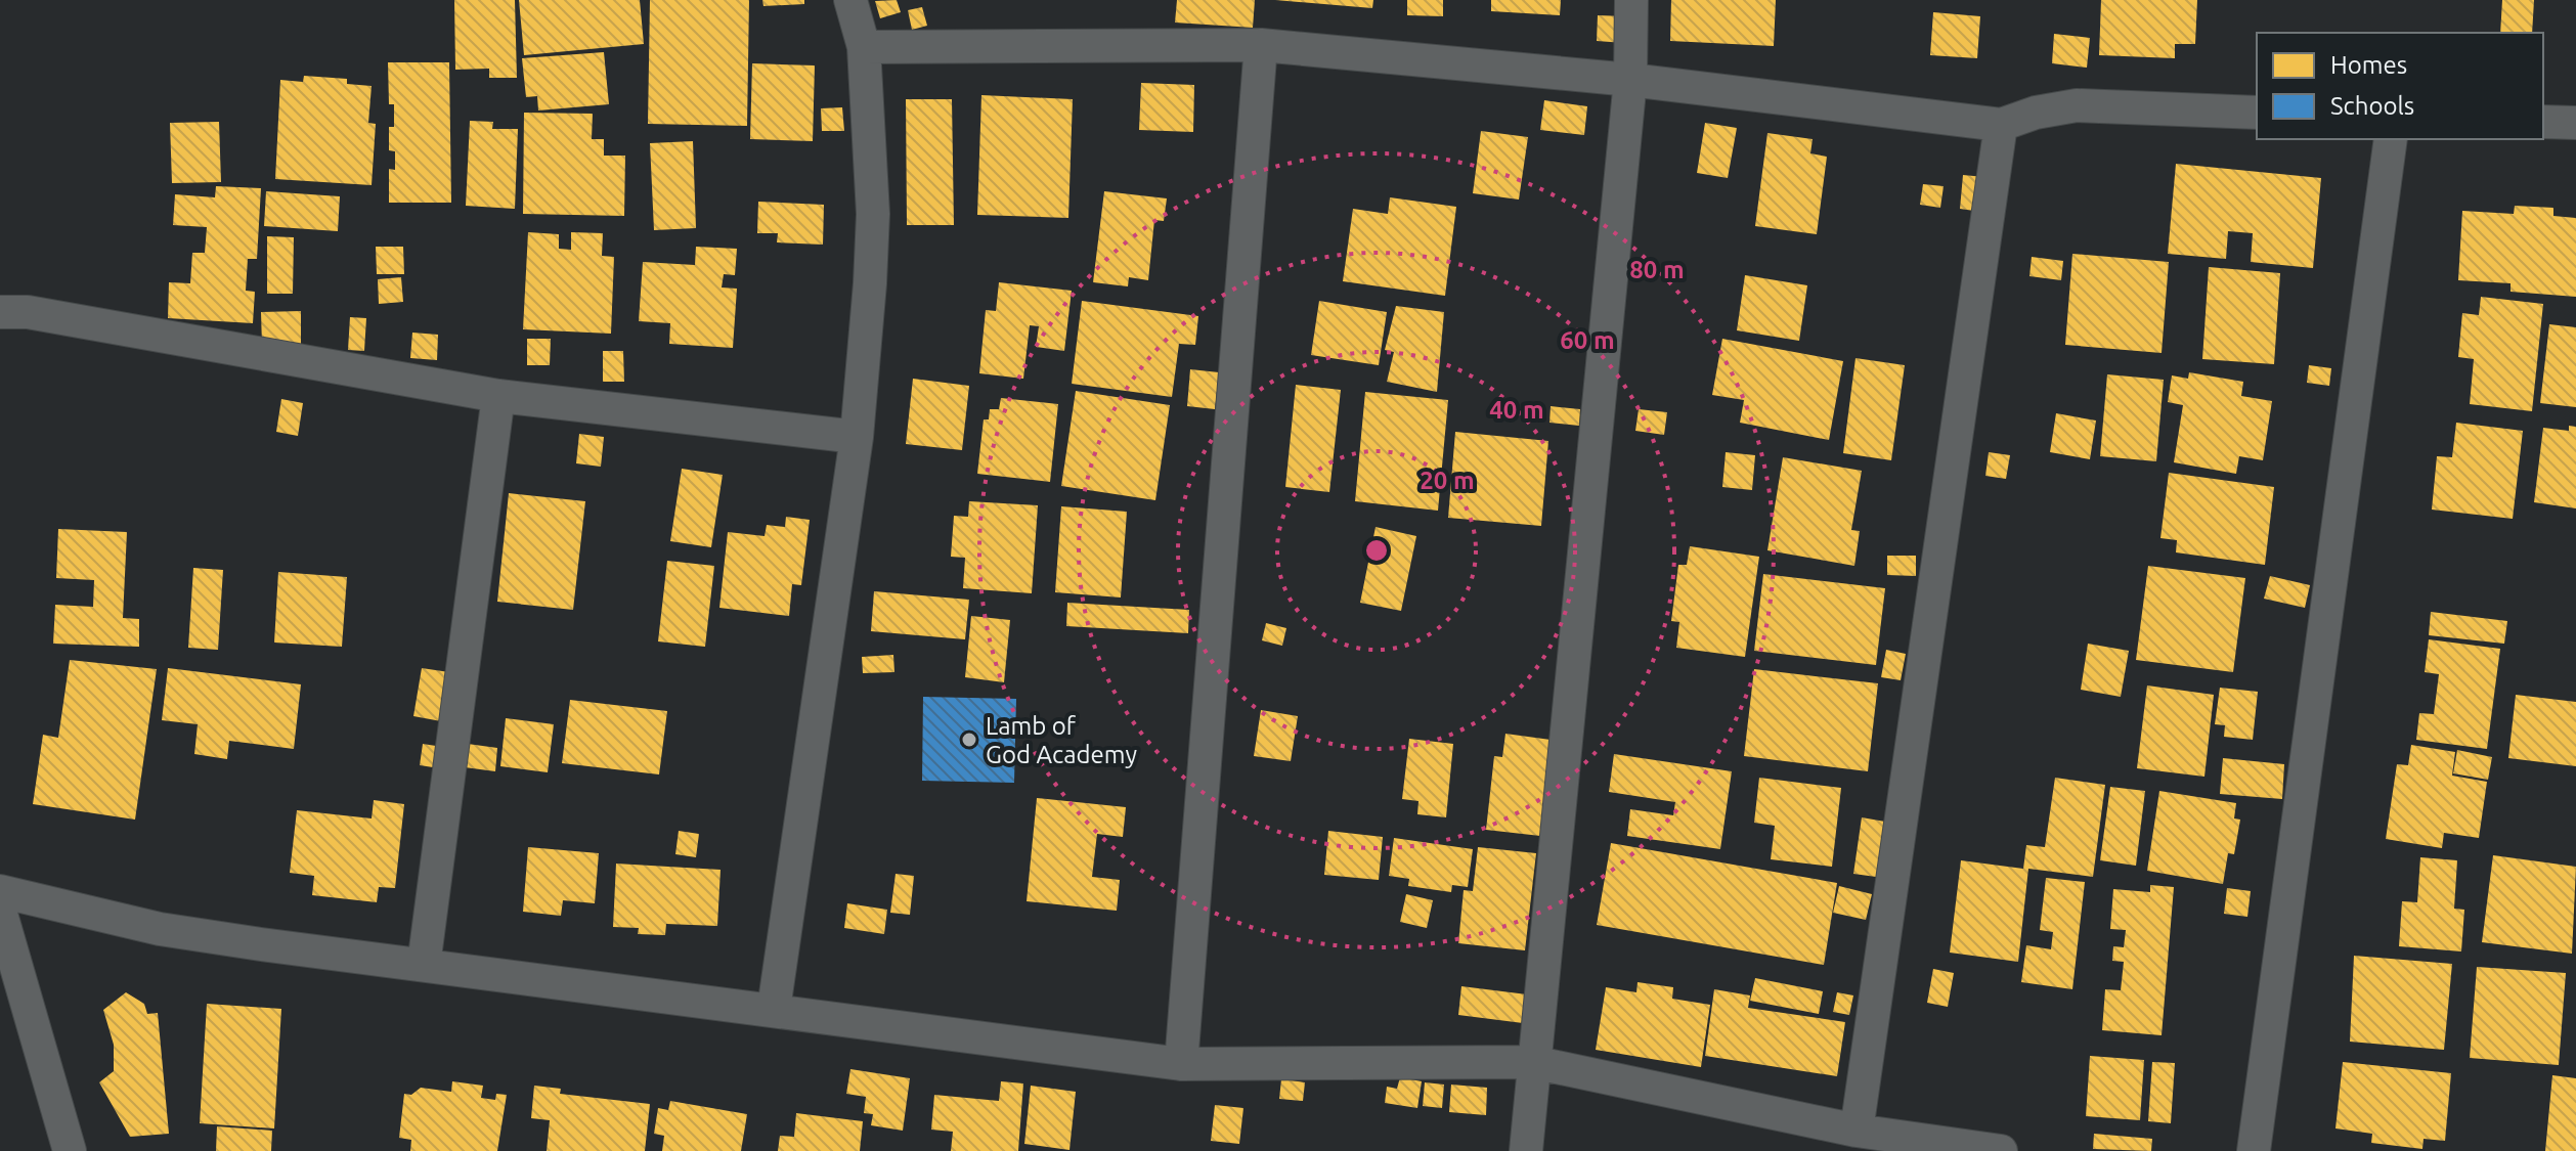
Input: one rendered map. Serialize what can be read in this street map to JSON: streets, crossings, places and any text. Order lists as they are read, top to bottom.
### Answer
{
  "places": ["Lamb of God Academy"],
  "legend": ["Homes", "Schools"],
  "rings": [
    "80 m",
    "60 m",
    "40 m",
    "20 m"
  ]
}
